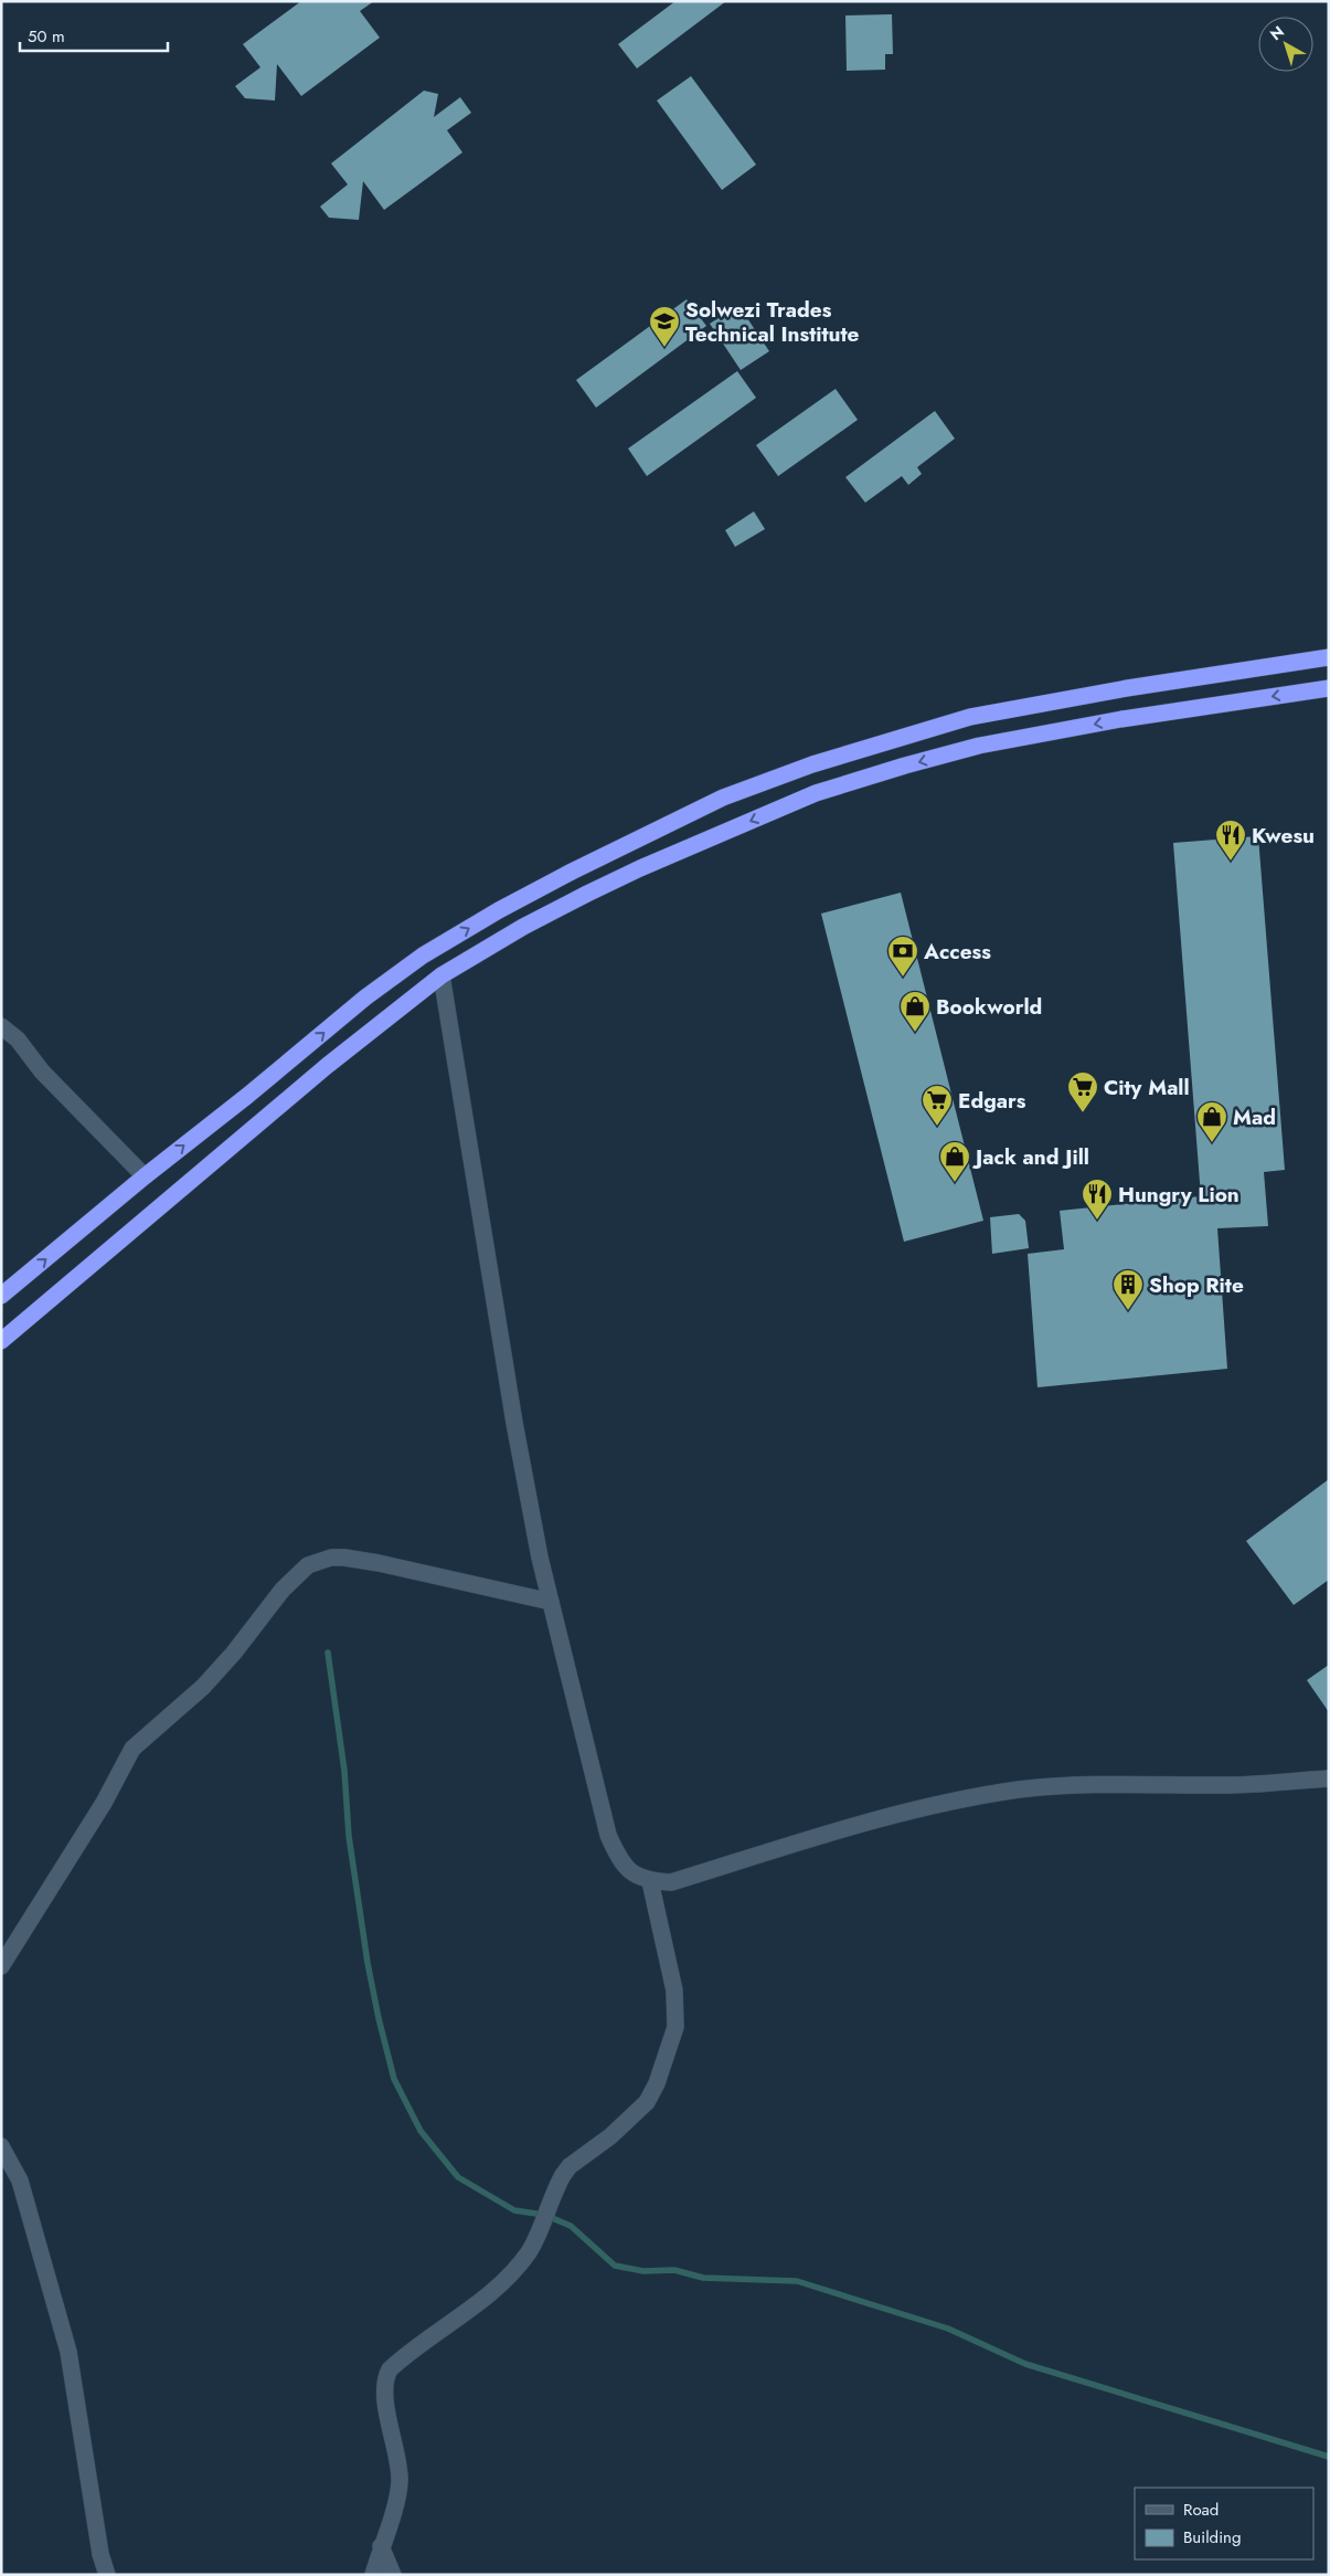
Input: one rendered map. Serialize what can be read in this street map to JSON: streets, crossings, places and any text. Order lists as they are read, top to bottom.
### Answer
{
  "places": {
    "school or university": ["Solwezi Trades Technical Institute"],
    "restaurant": ["Kwesu", "Hungry Lion"],
    "bank": ["Access"],
    "shop": ["Bookworld", "Mad", "Jack and Jill"],
    "supermarket": ["City Mall", "Edgars"],
    "building": ["Shop Rite"]
  },
  "legend": ["Road", "Building"],
  "scale_bar": "50 m",
  "north": "top left"
}
